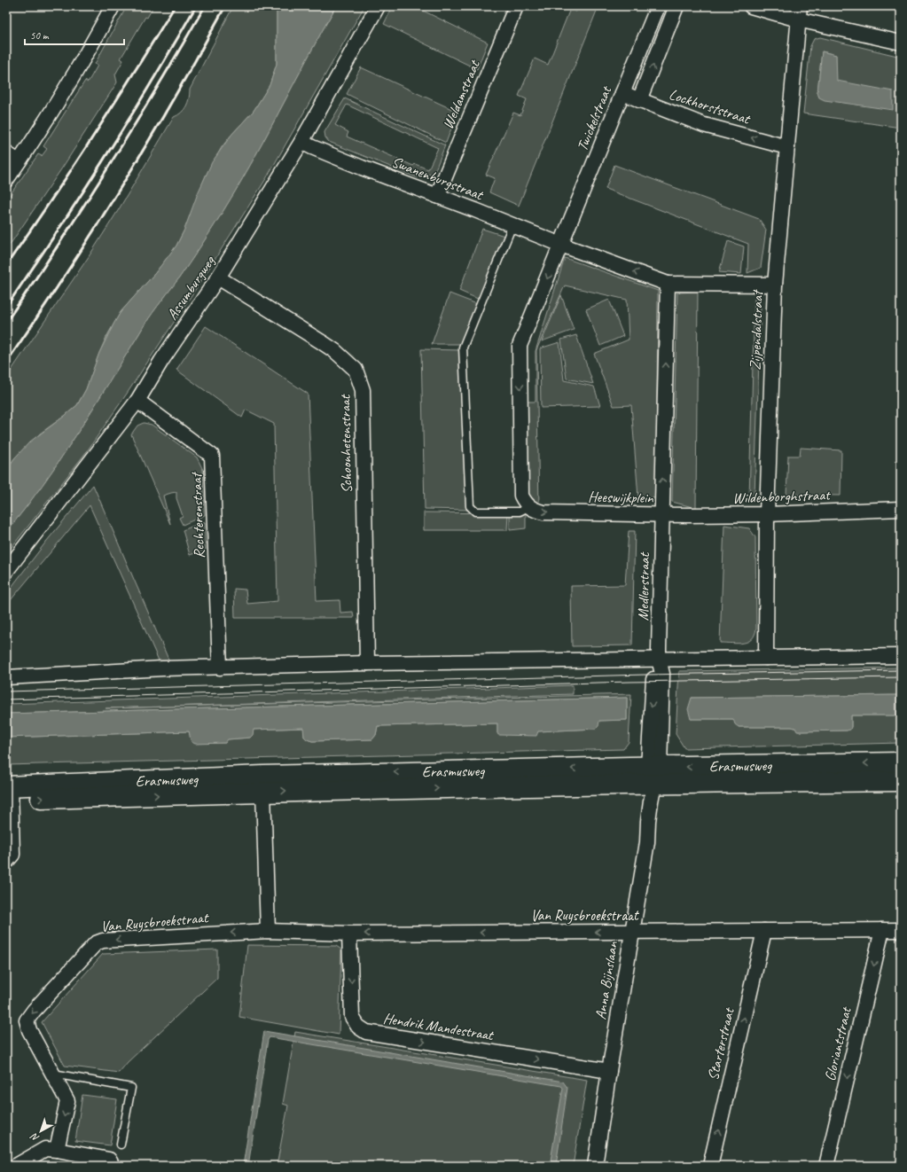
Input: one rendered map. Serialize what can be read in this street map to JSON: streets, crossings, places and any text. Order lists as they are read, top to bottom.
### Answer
{
  "streets": {
    "main road": ["Erasmusweg"],
    "street": [
      "Weldamstraat",
      "Lockhorststraat",
      "Twickelstraat",
      "Swanenburgstraat",
      "Assumburgweg",
      "Zijpendalstraat",
      "Schoonhetenstraat",
      "Wildenborghstraat",
      "Heeswijkplein",
      "Rechterenstraat",
      "Medlerstraat",
      "Van Ruysbroekstraat",
      "Anna Bijnslaan",
      "Hendrik Mandestraat",
      "Starterstraat",
      "Gloriantstraat"
    ]
  },
  "crossings": [
    ["Weldamstraat", "Swanenburgstraat"],
    ["Lockhorststraat", "Twickelstraat"],
    ["Lockhorststraat", "Zijpendalstraat"],
    ["Twickelstraat", "Swanenburgstraat"],
    ["Swanenburgstraat", "Assumburgweg"],
    ["Assumburgweg", "Schoonhetenstraat"],
    ["Assumburgweg", "Rechterenstraat"],
    ["Zijpendalstraat", "Wildenborghstraat"],
    ["Wildenborghstraat", "Heeswijkplein"],
    ["Wildenborghstraat", "Medlerstraat"],
    ["Heeswijkplein", "Medlerstraat"],
    ["Medlerstraat", "Erasmusweg"],
    ["Medlerstraat", "Anna Bijnslaan"],
    ["Erasmusweg", "Anna Bijnslaan"],
    ["Van Ruysbroekstraat", "Anna Bijnslaan"],
    ["Van Ruysbroekstraat", "Hendrik Mandestraat"],
    ["Van Ruysbroekstraat", "Starterstraat"],
    ["Van Ruysbroekstraat", "Gloriantstraat"],
    ["Anna Bijnslaan", "Hendrik Mandestraat"]
  ],
  "one_way": [
    "Lockhorststraat",
    "Hendrik Mandestraat",
    "Starterstraat",
    "Gloriantstraat"
  ],
  "scale_bar": "50 m",
  "north": "bottom left"
}
